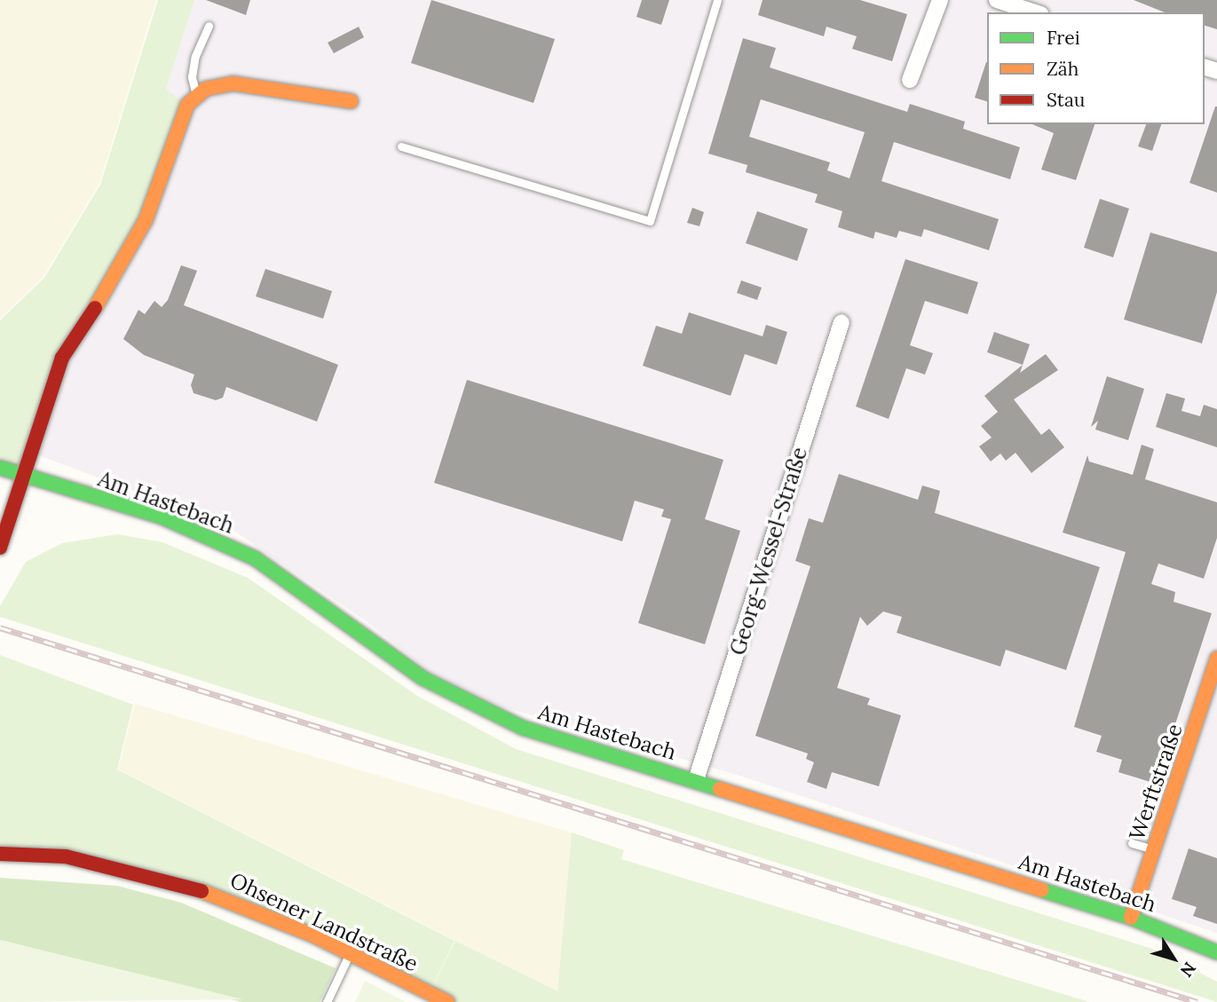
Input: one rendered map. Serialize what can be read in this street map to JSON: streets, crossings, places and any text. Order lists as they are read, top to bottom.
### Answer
{
  "streets": {
    "main road": ["Am Hastebach", "Werftstraße", "Ohsener Landstraße"],
    "street": ["Georg-Wessel-Straße"]
  },
  "crossings": [
    ["Am Hastebach", "Georg-Wessel-Straße"],
    ["Am Hastebach", "Werftstraße"]
  ],
  "legend": ["Frei", "Zäh", "Stau"],
  "north": "bottom right"
}
